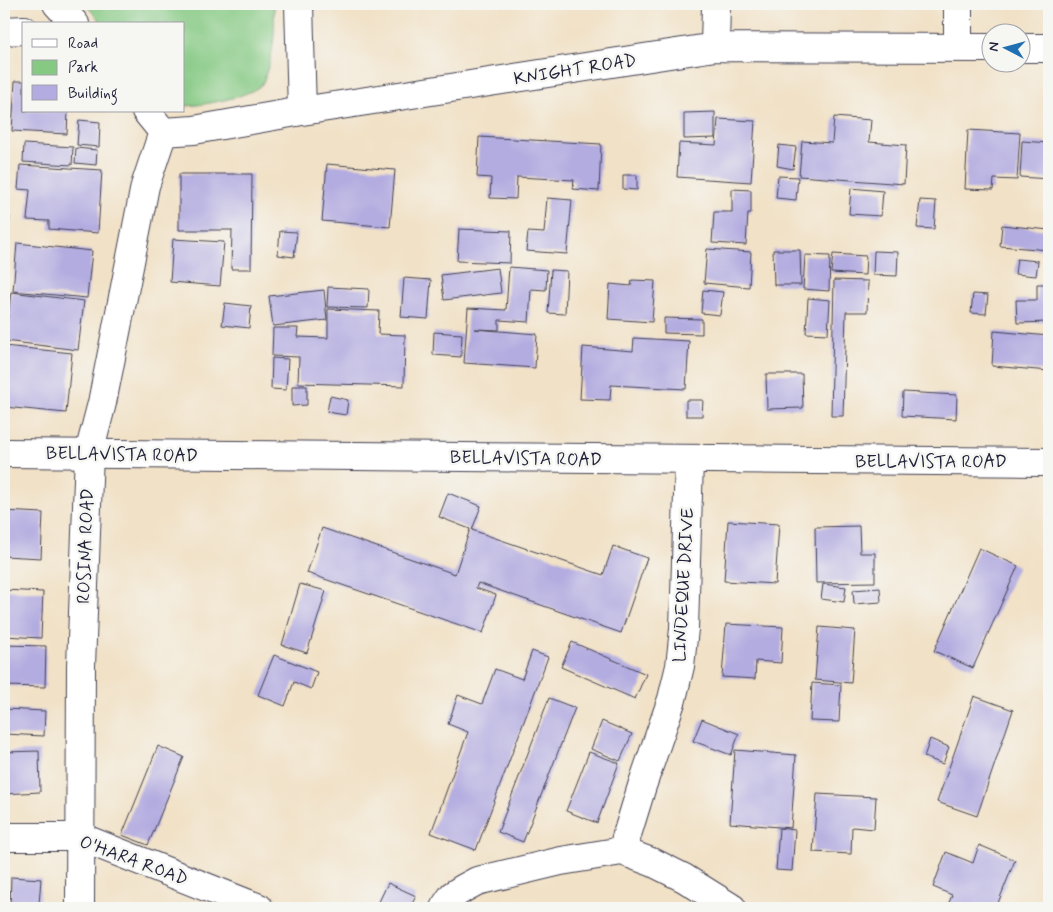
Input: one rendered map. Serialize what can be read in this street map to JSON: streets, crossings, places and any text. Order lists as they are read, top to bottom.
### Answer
{
  "streets": {
    "street": [
      "KNIGHT ROAD",
      "BELLAVISTA ROAD",
      "ROSINA ROAD",
      "LINDEQUE DRIVE",
      "O'HARA ROAD"
    ]
  },
  "crossings": [
    ["KNIGHT ROAD", "ROSINA ROAD"],
    ["BELLAVISTA ROAD", "ROSINA ROAD"],
    ["BELLAVISTA ROAD", "LINDEQUE DRIVE"],
    ["ROSINA ROAD", "O'HARA ROAD"]
  ],
  "legend": ["Road", "Park", "Building"],
  "north": "left"
}
